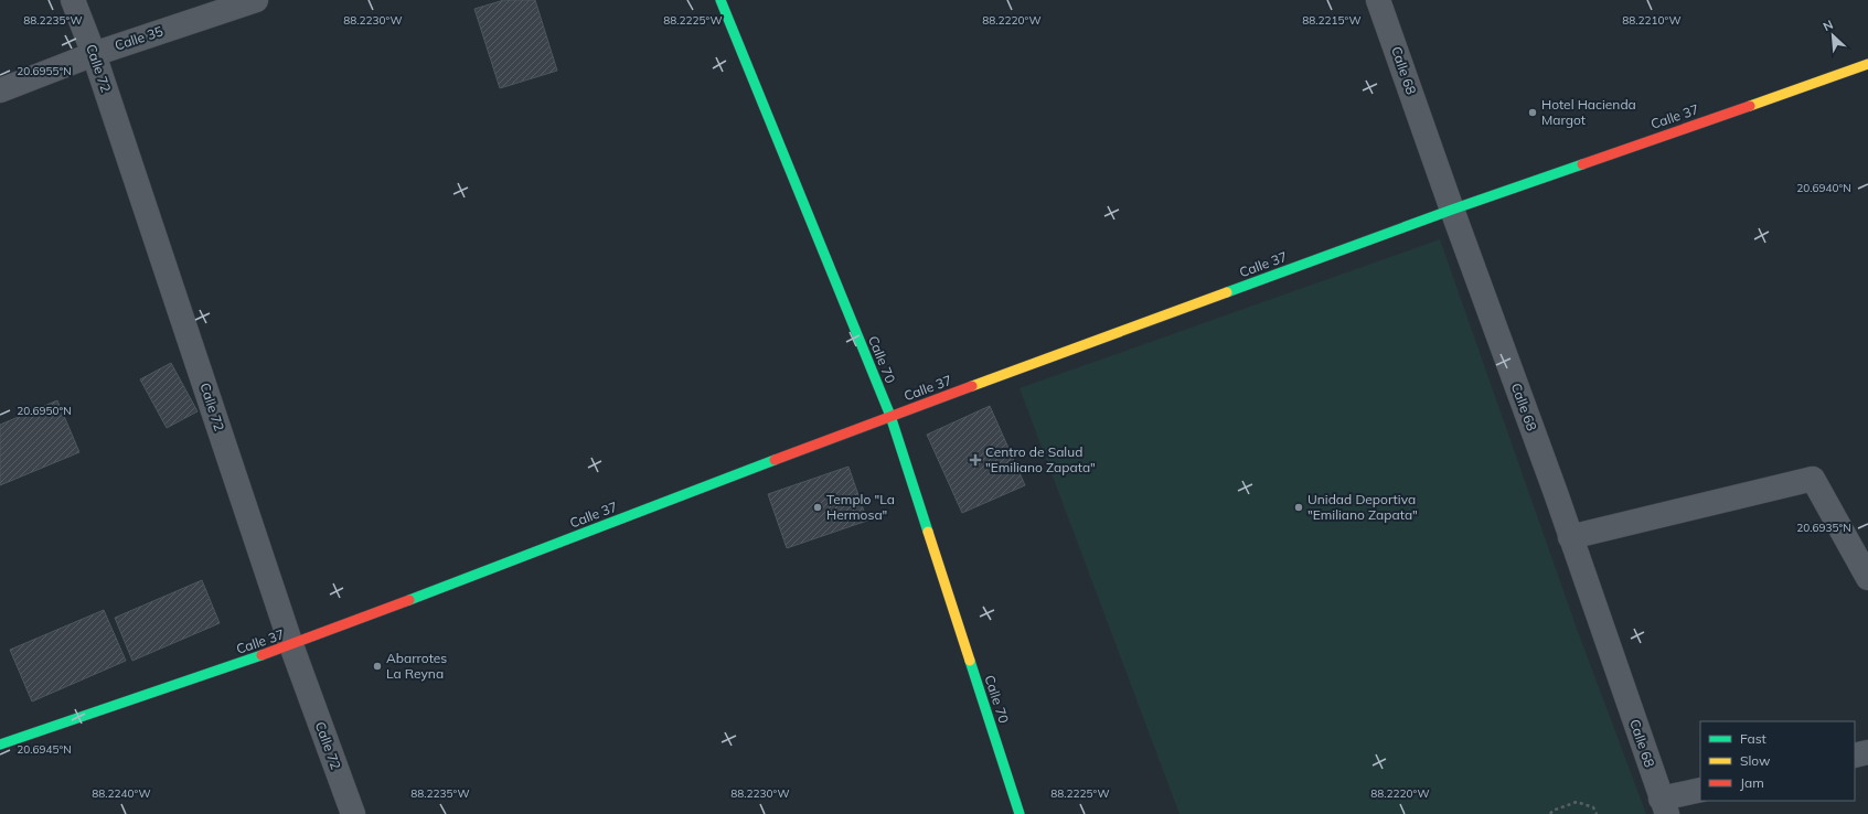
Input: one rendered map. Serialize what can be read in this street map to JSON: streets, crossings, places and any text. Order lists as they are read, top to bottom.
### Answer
{
  "streets": {
    "street": [
      "Calle 35",
      "Calle 72",
      "Calle 68",
      "Calle 37",
      "Calle 70"
    ]
  },
  "crossings": [
    ["Calle 35", "Calle 72"],
    ["Calle 72", "Calle 37"],
    ["Calle 68", "Calle 37"],
    ["Calle 37", "Calle 70"]
  ],
  "places": {
    "other": [
      "Hotel Hacienda Margot",
      "Templo \"La Hermosa\"",
      "Unidad Deportiva \"Emiliano Zapata\"",
      "Abarrotes La Reyna"
    ],
    "health": ["Centro de Salud \"Emiliano Zapata\""]
  },
  "legend": ["Fast", "Slow", "Jam"],
  "north": "top left",
  "coordinates": [
    "88.2235°W",
    "88.2230°W",
    "88.2225°W",
    "88.2220°W",
    "88.2215°W",
    "88.2210°W",
    "20.6955°N",
    "20.6940°N",
    "20.6950°N",
    "20.6935°N",
    "20.6945°N",
    "88.2240°W"
  ]
}
